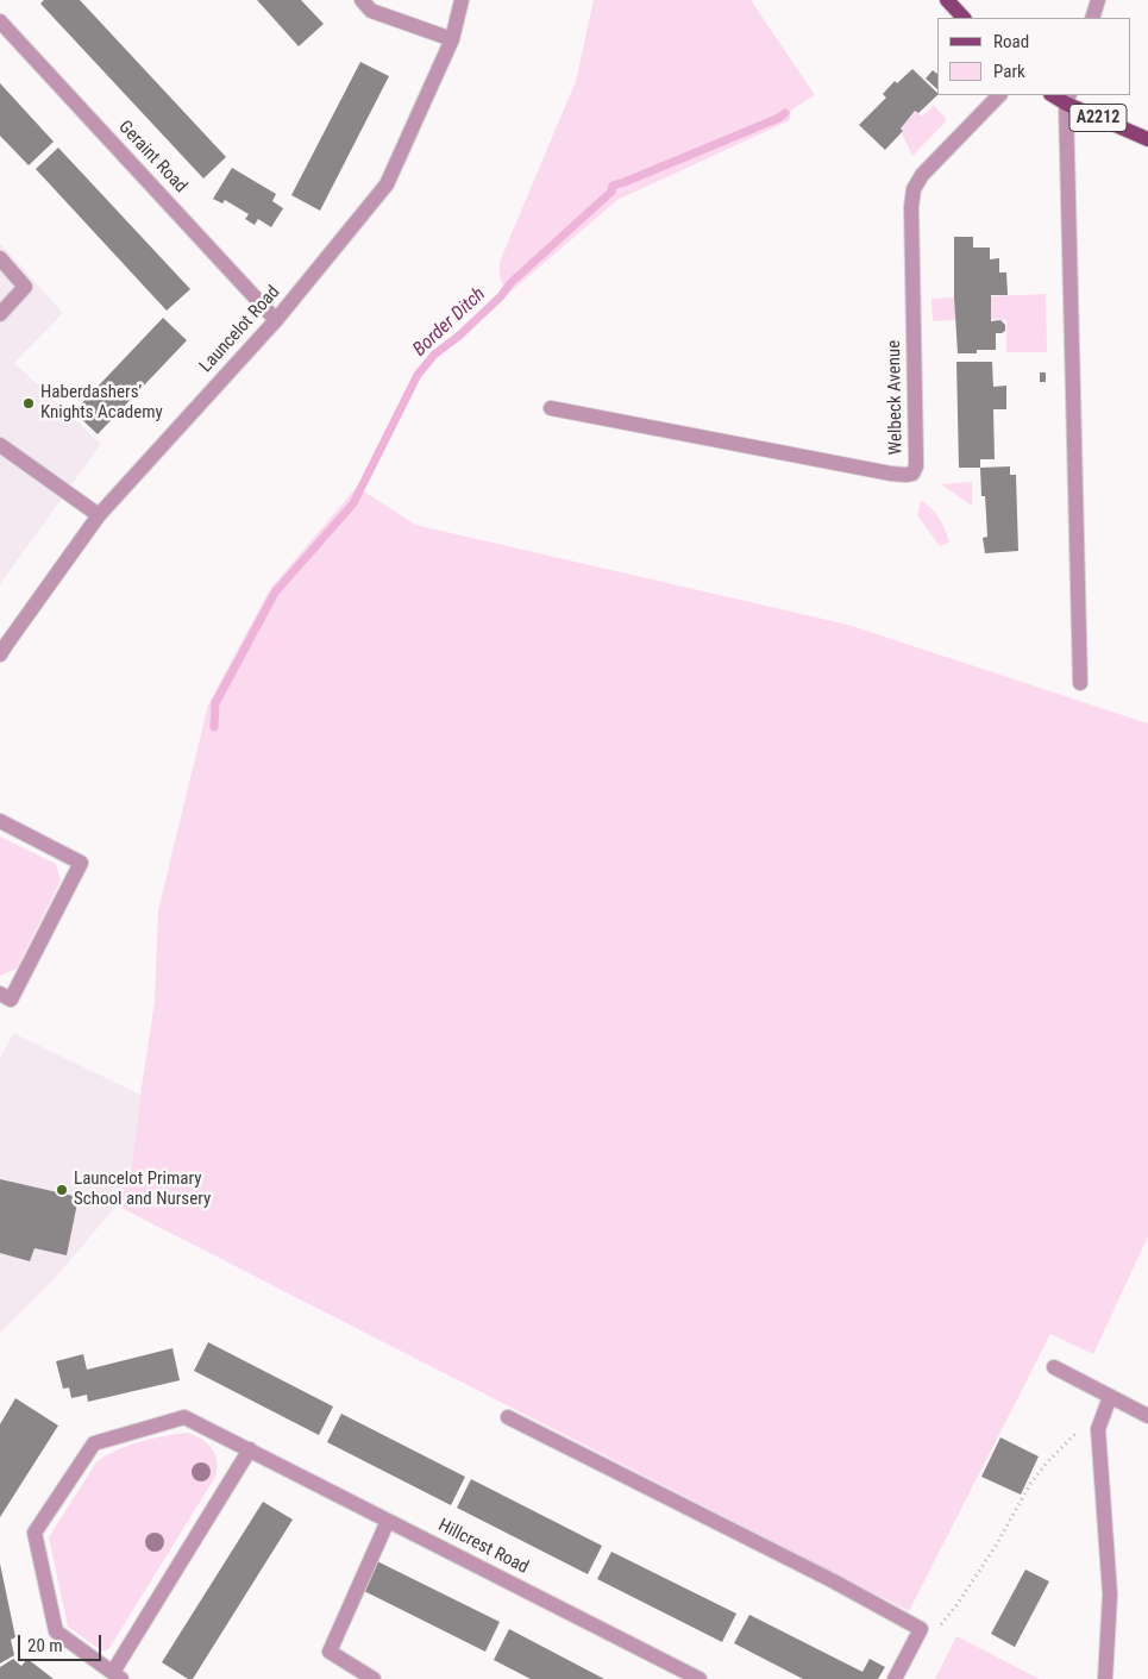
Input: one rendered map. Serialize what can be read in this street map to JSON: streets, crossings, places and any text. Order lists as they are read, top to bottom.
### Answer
{
  "streets": {
    "main road": ["A2212"],
    "street": [
      "Geraint Road",
      "Launcelot Road",
      "Welbeck Avenue",
      "Hillcrest Road"
    ]
  },
  "crossings": [
    ["Geraint Road", "Launcelot Road"]
  ],
  "water": ["Border Ditch"],
  "places": ["Haberdashers' Knights Academy", "Launcelot Primary School and Nursery"],
  "legend": ["Road", "Park"],
  "scale_bar": "20 m"
}
